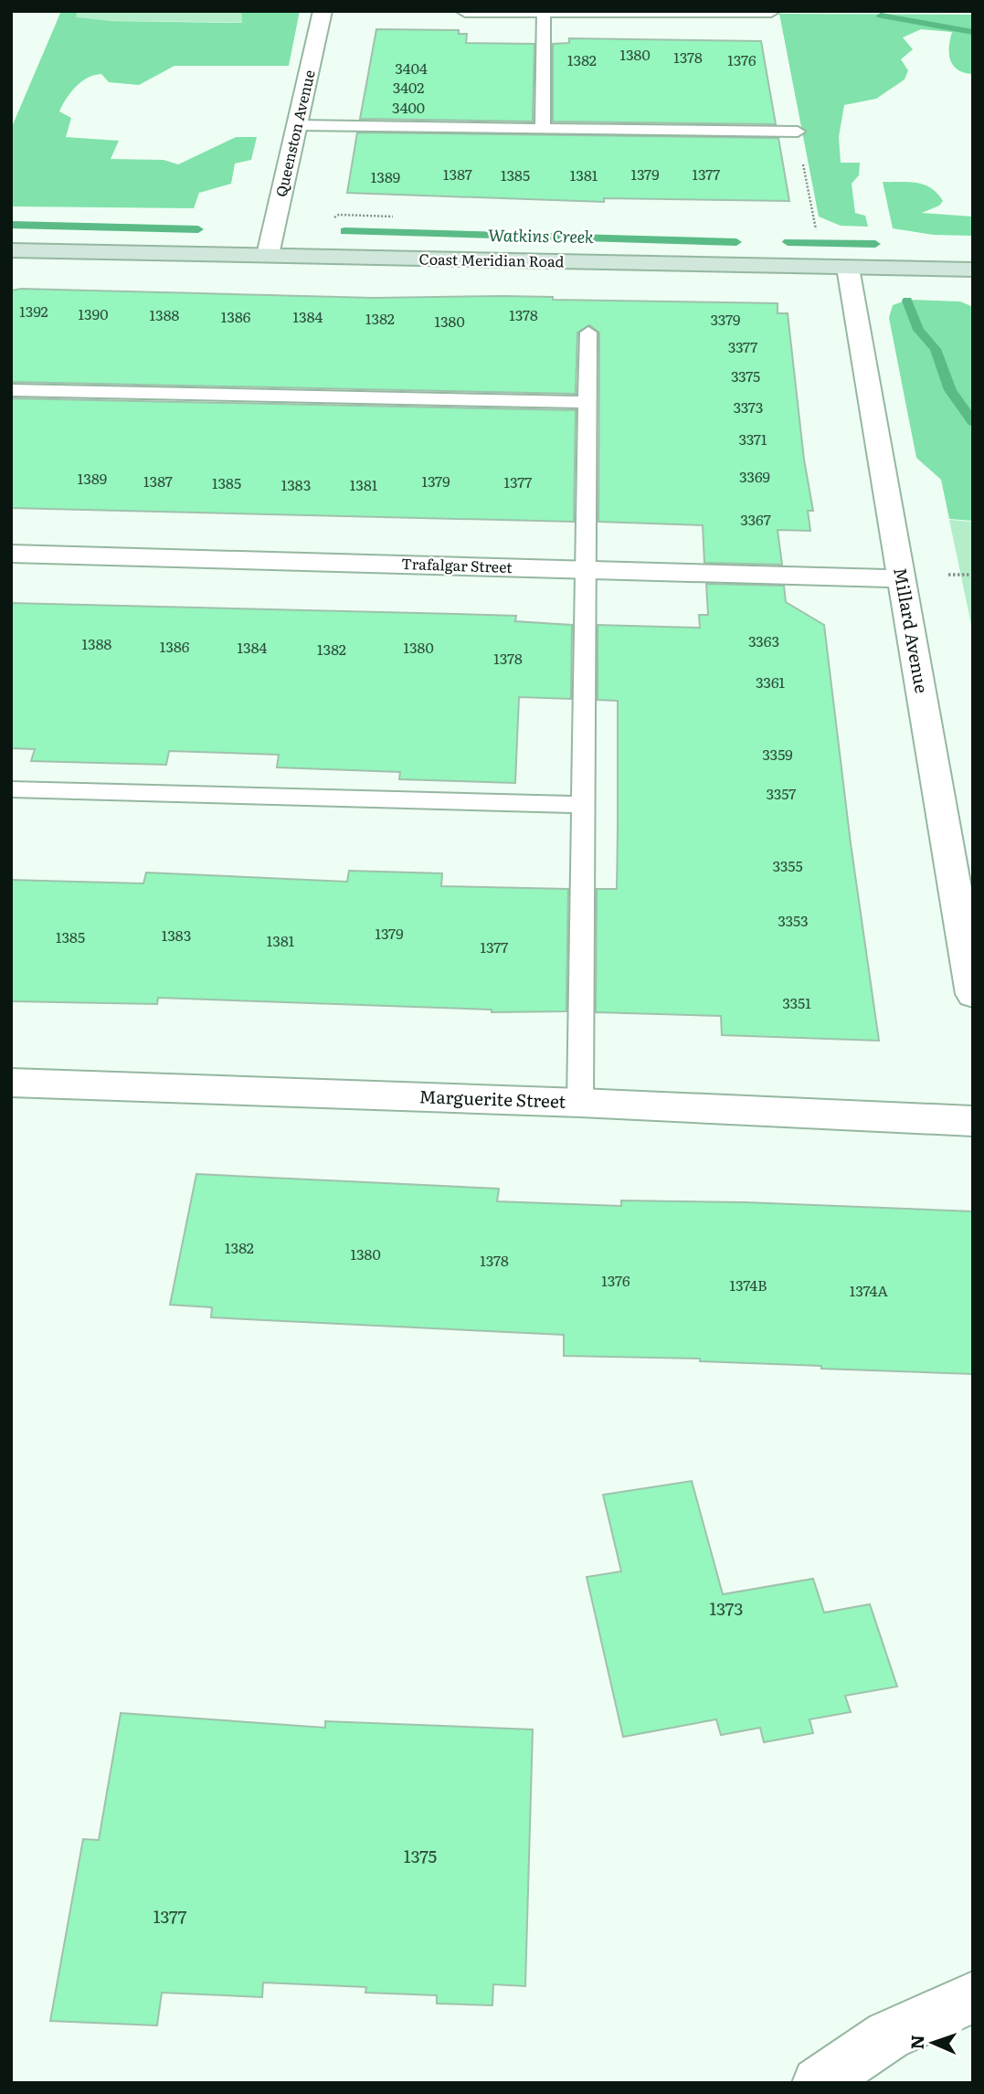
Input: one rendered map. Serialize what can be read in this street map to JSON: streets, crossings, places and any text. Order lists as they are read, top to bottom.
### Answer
{
  "streets": {
    "main road": ["Coast Meridian Road"],
    "street": [
      "Queenston Avenue",
      "Trafalgar Street",
      "Millard Avenue",
      "Marguerite Street"
    ]
  },
  "crossings": [
    ["Queenston Avenue", "Coast Meridian Road"],
    ["Coast Meridian Road", "Millard Avenue"],
    ["Trafalgar Street", "Millard Avenue"]
  ],
  "water": ["Watkins Creek"],
  "house_numbers": [
    "1380",
    "1378",
    "1382",
    "1376",
    "3404",
    "3402",
    "3400",
    "1387",
    "1379",
    "1377",
    "1385",
    "1381",
    "1389",
    "1392",
    "1390",
    "1388",
    "1378",
    "1386",
    "1384",
    "1382",
    "3379",
    "1380",
    "3377",
    "3375",
    "3373",
    "3371",
    "3369",
    "1389",
    "1387",
    "1379",
    "1377",
    "1385",
    "1383",
    "1381",
    "3367",
    "3363",
    "1388",
    "1386",
    "1384",
    "1380",
    "1382",
    "1378",
    "3361",
    "3359",
    "3357",
    "3355",
    "3353",
    "1379",
    "1383",
    "1385",
    "1381",
    "1377",
    "3351",
    "1382",
    "1380",
    "1378",
    "1376",
    "1374B",
    "1374A",
    "1373",
    "1375",
    "1377"
  ],
  "north": "left"
}
